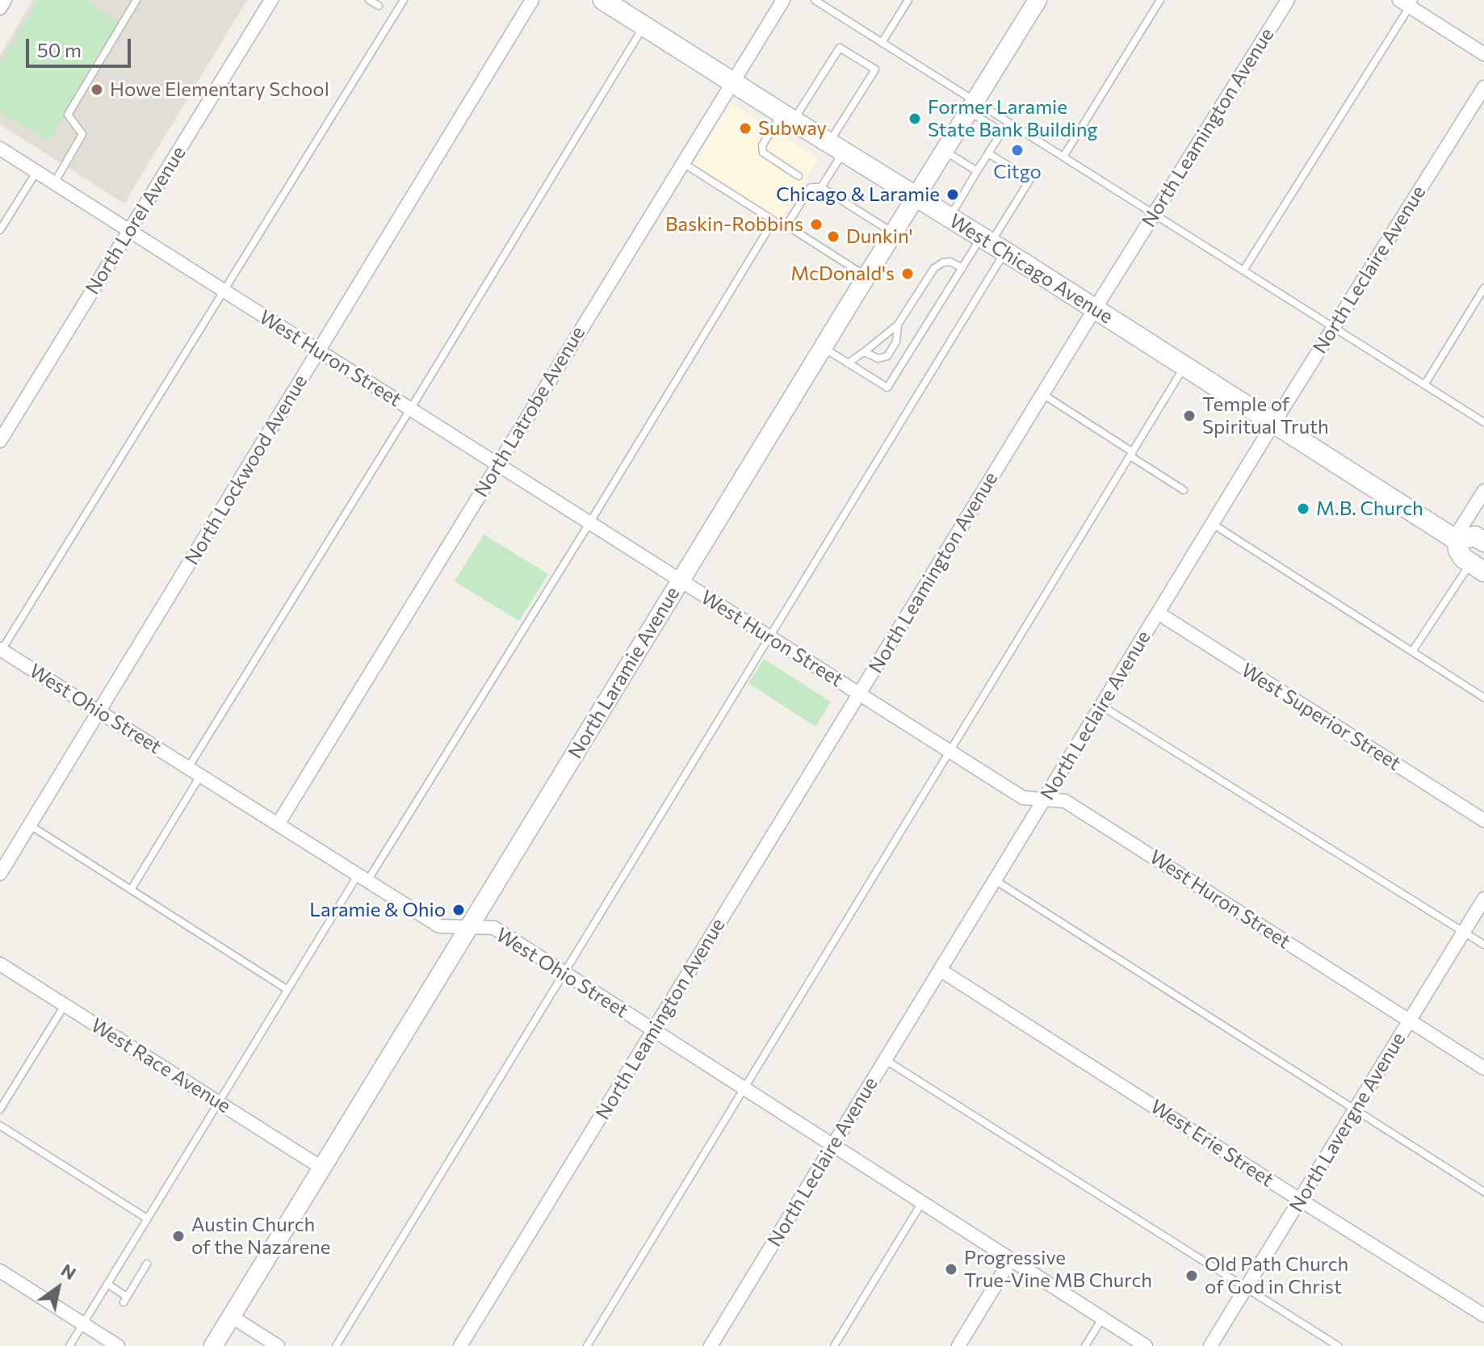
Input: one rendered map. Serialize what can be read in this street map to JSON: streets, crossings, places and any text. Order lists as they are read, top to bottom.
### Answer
{
  "streets": {
    "main road": ["West Chicago Avenue"],
    "street": [
      "North Leamington Avenue",
      "North Lorel Avenue",
      "North Leclaire Avenue",
      "West Huron Street",
      "North Latrobe Avenue",
      "North Lockwood Avenue",
      "North Laramie Avenue",
      "West Ohio Street",
      "West Superior Street",
      "West Race Avenue",
      "North Lavergne Avenue",
      "West Erie Street"
    ]
  },
  "crossings": [
    ["North Leamington Avenue", "West Chicago Avenue"],
    ["North Leamington Avenue", "West Huron Street"],
    ["North Leamington Avenue", "West Ohio Street"],
    ["North Lorel Avenue", "West Huron Street"],
    ["West Chicago Avenue", "North Leclaire Avenue"],
    ["West Chicago Avenue", "North Latrobe Avenue"],
    ["West Chicago Avenue", "North Laramie Avenue"],
    ["North Leclaire Avenue", "West Huron Street"],
    ["North Leclaire Avenue", "West Ohio Street"],
    ["North Leclaire Avenue", "West Superior Street"],
    ["North Leclaire Avenue", "West Erie Street"],
    ["West Huron Street", "North Latrobe Avenue"],
    ["West Huron Street", "North Lockwood Avenue"],
    ["West Huron Street", "North Laramie Avenue"],
    ["West Huron Street", "North Lavergne Avenue"],
    ["North Latrobe Avenue", "West Ohio Street"],
    ["North Lockwood Avenue", "West Ohio Street"],
    ["North Laramie Avenue", "West Ohio Street"],
    ["North Laramie Avenue", "West Race Avenue"],
    ["North Lavergne Avenue", "West Erie Street"]
  ],
  "places": [
    "Howe Elementary School",
    "Former Laramie State Bank Building",
    "Subway",
    "Citgo",
    "Chicago & Laramie",
    "Baskin-Robbins",
    "Dunkin'",
    "McDonald's",
    "Temple of Spiritual Truth",
    "M.B. Church",
    "Laramie & Ohio",
    "Austin Church of the Nazarene",
    "Progressive True-Vine MB Church",
    "Old Path Church of God in Christ"
  ],
  "scale_bar": "50 m",
  "north": "top right"
}
